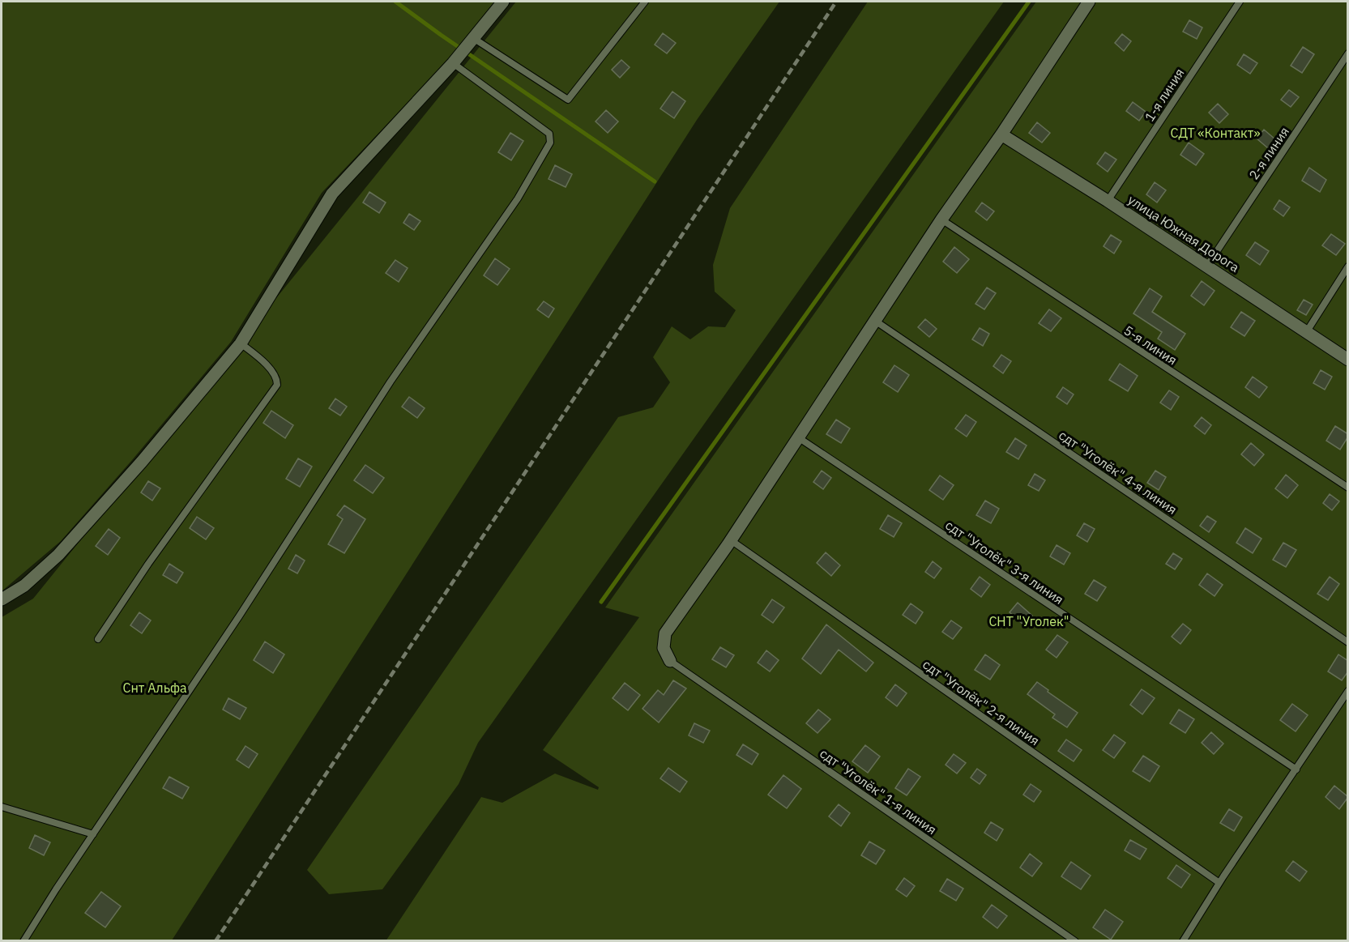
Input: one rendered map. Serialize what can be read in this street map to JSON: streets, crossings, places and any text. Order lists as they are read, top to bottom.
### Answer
{
  "streets": {
    "street": ["улица Южная Дорога"],
    "lane": [
      "1-я линия",
      "2-я линия",
      "5-я линия",
      "сдт \"Уголёк\" 4-я линия",
      "сдт \"Уголёк\" 3-я линия",
      "сдт \"Уголёк\" 2-я линия",
      "сдт \"Уголёк\" 1-я линия"
    ]
  },
  "crossings": [
    ["1-я линия", "улица Южная Дорога"],
    ["2-я линия", "улица Южная Дорога"]
  ],
  "parks": ["СДТ «Контакт»", "СНТ \"Уголек\"", "Снт Альфа"]
}
